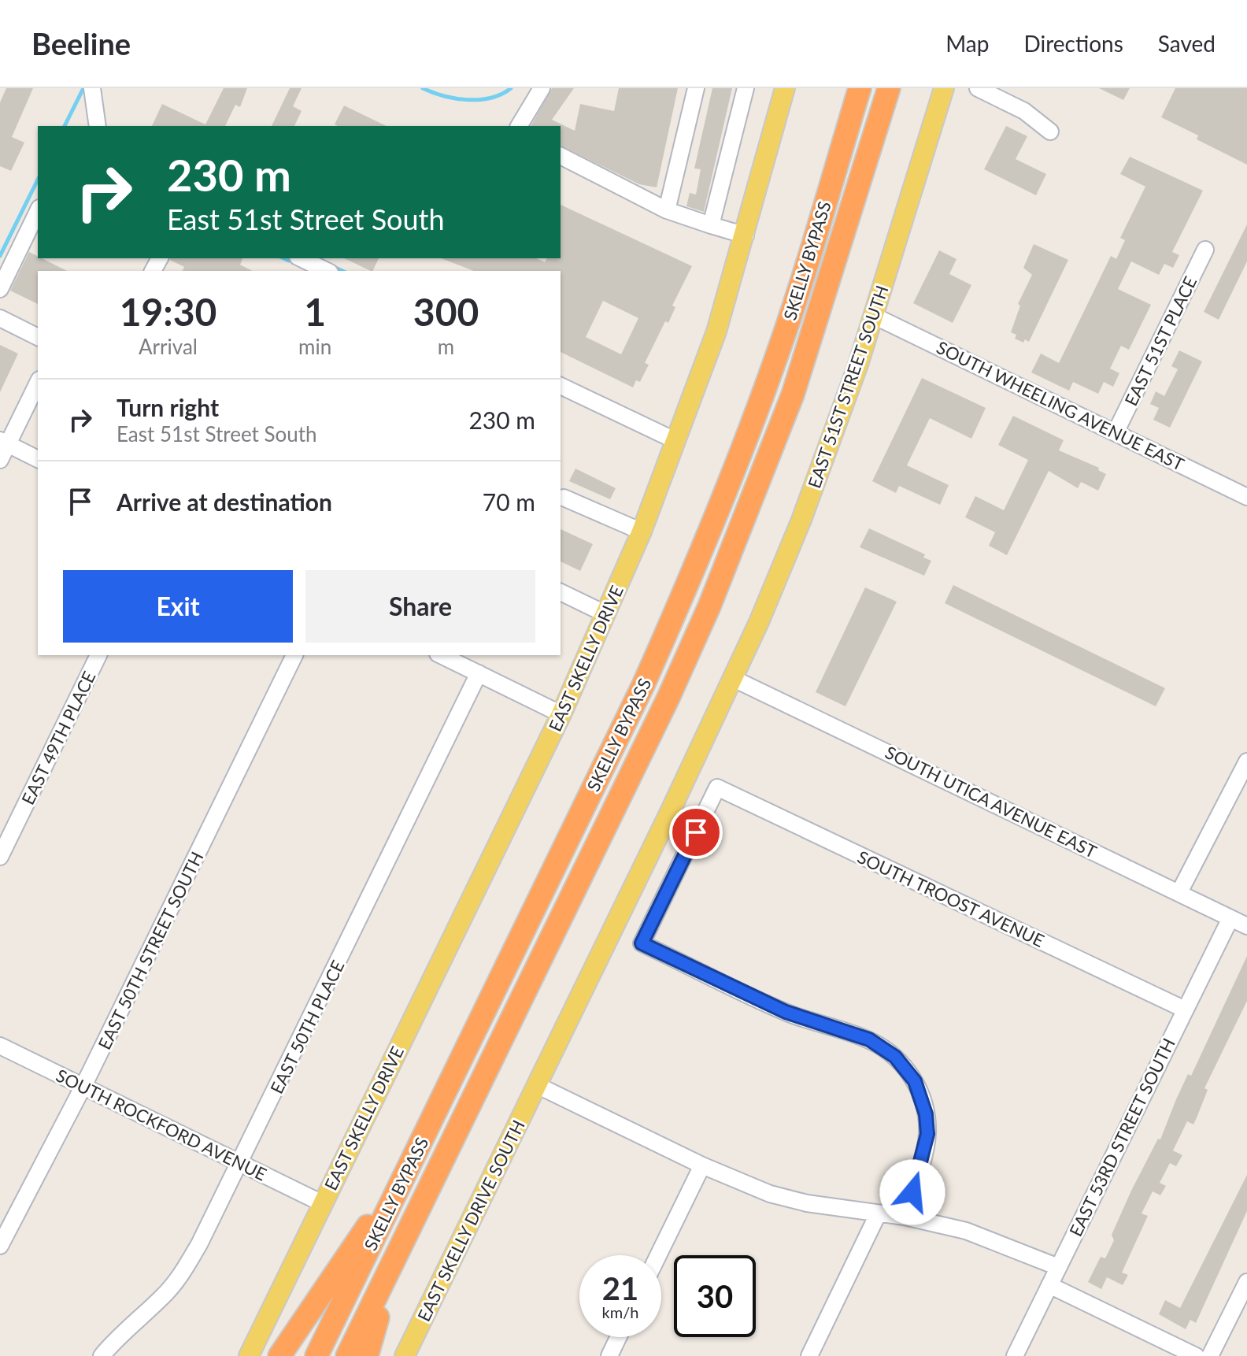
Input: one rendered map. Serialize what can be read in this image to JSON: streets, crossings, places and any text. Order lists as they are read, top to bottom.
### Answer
{
  "streets": {
    "highway": ["SKELLY BYPASS"],
    "main road": ["EAST 51ST STREET SOUTH", "EAST SKELLY DRIVE", "EAST SKELLY DRIVE SOUTH"],
    "street": [
      "EAST 51ST PLACE",
      "SOUTH WHEELING AVENUE EAST",
      "EAST 49TH PLACE",
      "SOUTH UTICA AVENUE EAST",
      "SOUTH TROOST AVENUE",
      "EAST 50TH STREET SOUTH",
      "EAST 50TH PLACE",
      "SOUTH ROCKFORD AVENUE",
      "EAST 53RD STREET SOUTH"
    ]
  },
  "crossings": [
    ["EAST 51ST PLACE", "SOUTH WHEELING AVENUE EAST"],
    ["EAST 51ST STREET SOUTH", "SOUTH WHEELING AVENUE EAST"],
    ["EAST 51ST STREET SOUTH", "SOUTH UTICA AVENUE EAST"],
    ["EAST SKELLY DRIVE", "SOUTH ROCKFORD AVENUE"],
    ["SOUTH UTICA AVENUE EAST", "EAST 53RD STREET SOUTH"],
    ["SOUTH TROOST AVENUE", "EAST 53RD STREET SOUTH"],
    ["EAST 50TH STREET SOUTH", "SOUTH ROCKFORD AVENUE"],
    ["EAST 50TH PLACE", "SOUTH ROCKFORD AVENUE"]
  ],
  "page": {
    "header": "Beeline",
    "nav": ["Map", "Directions", "Saved"],
    "turn": ["230 m", "East 51st Street South"],
    "eta": [
      "19:30",
      "Arrival",
      "1",
      "min",
      "300",
      "m"
    ],
    "list": [
      {
        "name": "Turn right",
        "note": "East 51st Street South",
        "value": "230 m"
      },
      {
        "name": "Arrive at destination",
        "value": "70 m"
      }
    ],
    "buttons": ["Exit", "Share"],
    "speed": "21 km/h",
    "limit": "30"
  }
}
